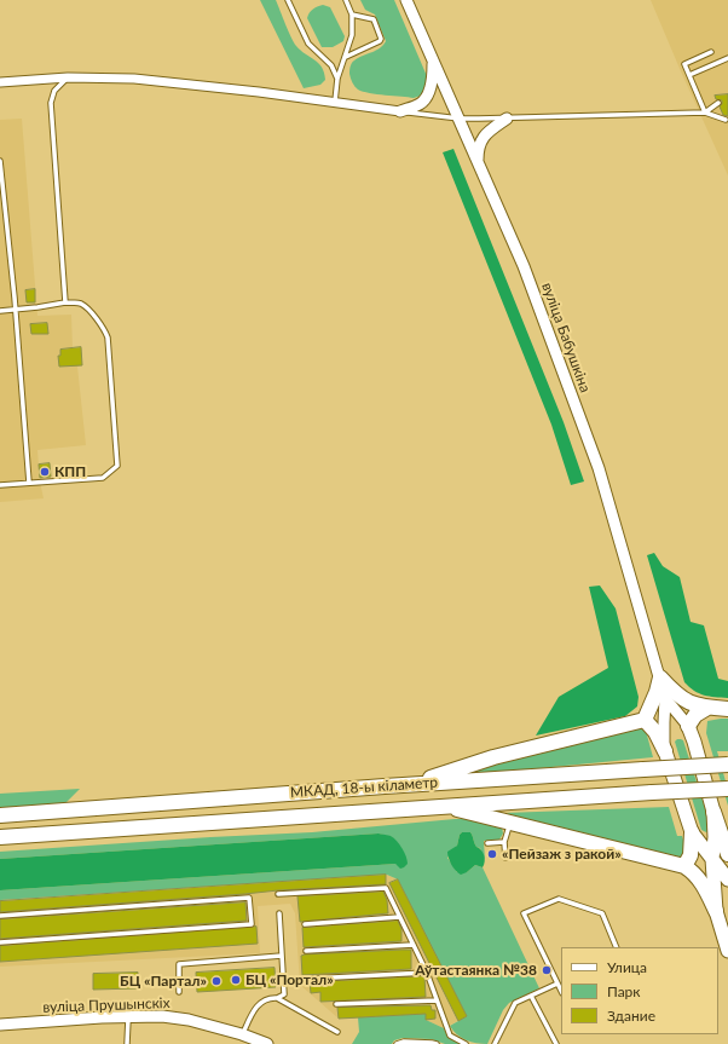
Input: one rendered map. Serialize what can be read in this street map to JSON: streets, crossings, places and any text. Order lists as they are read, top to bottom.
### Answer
{
  "streets": {
    "highway": ["МКАД, 18-ы кіламетр"],
    "street": ["вуліца Бабушкіна", "вуліца Прушынскіх"]
  },
  "places": [
    "КПП",
    "«Пейзаж з ракой»",
    "Аўтастаянка №38",
    "БЦ «Портал»",
    "БЦ «Партал»"
  ],
  "legend": ["Улица", "Парк", "Здание"]
}
